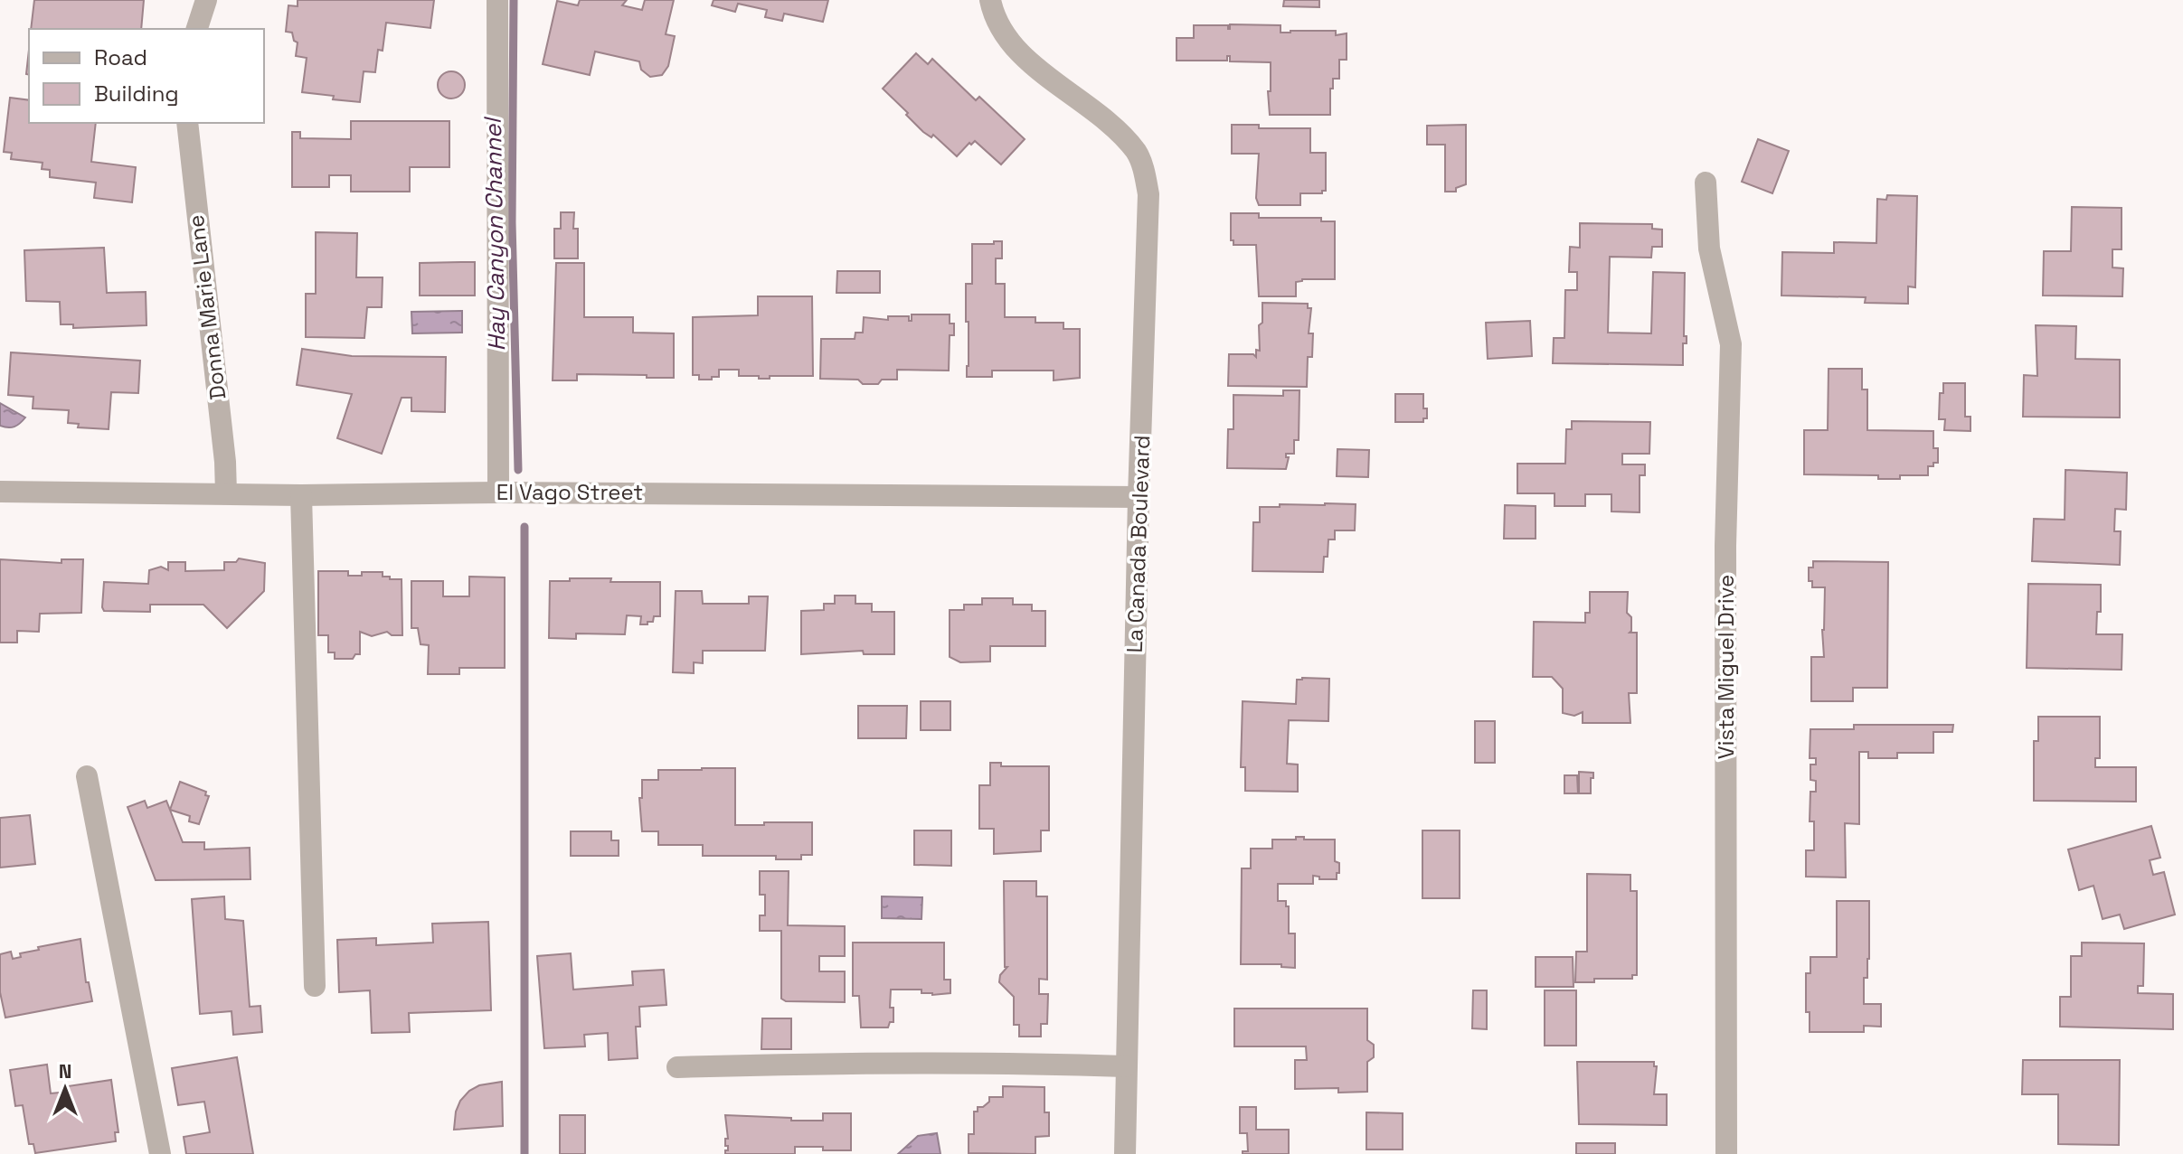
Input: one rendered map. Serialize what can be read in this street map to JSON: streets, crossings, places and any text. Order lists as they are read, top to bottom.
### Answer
{
  "streets": {
    "street": [
      "Donna Marie Lane",
      "El Vago Street",
      "La Canada Boulevard",
      "Vista Miguel Drive"
    ]
  },
  "crossings": [
    ["Donna Marie Lane", "El Vago Street"],
    ["El Vago Street", "La Canada Boulevard"]
  ],
  "water": ["Hay Canyon Channel"],
  "legend": ["Road", "Building"],
  "north": "top"
}
